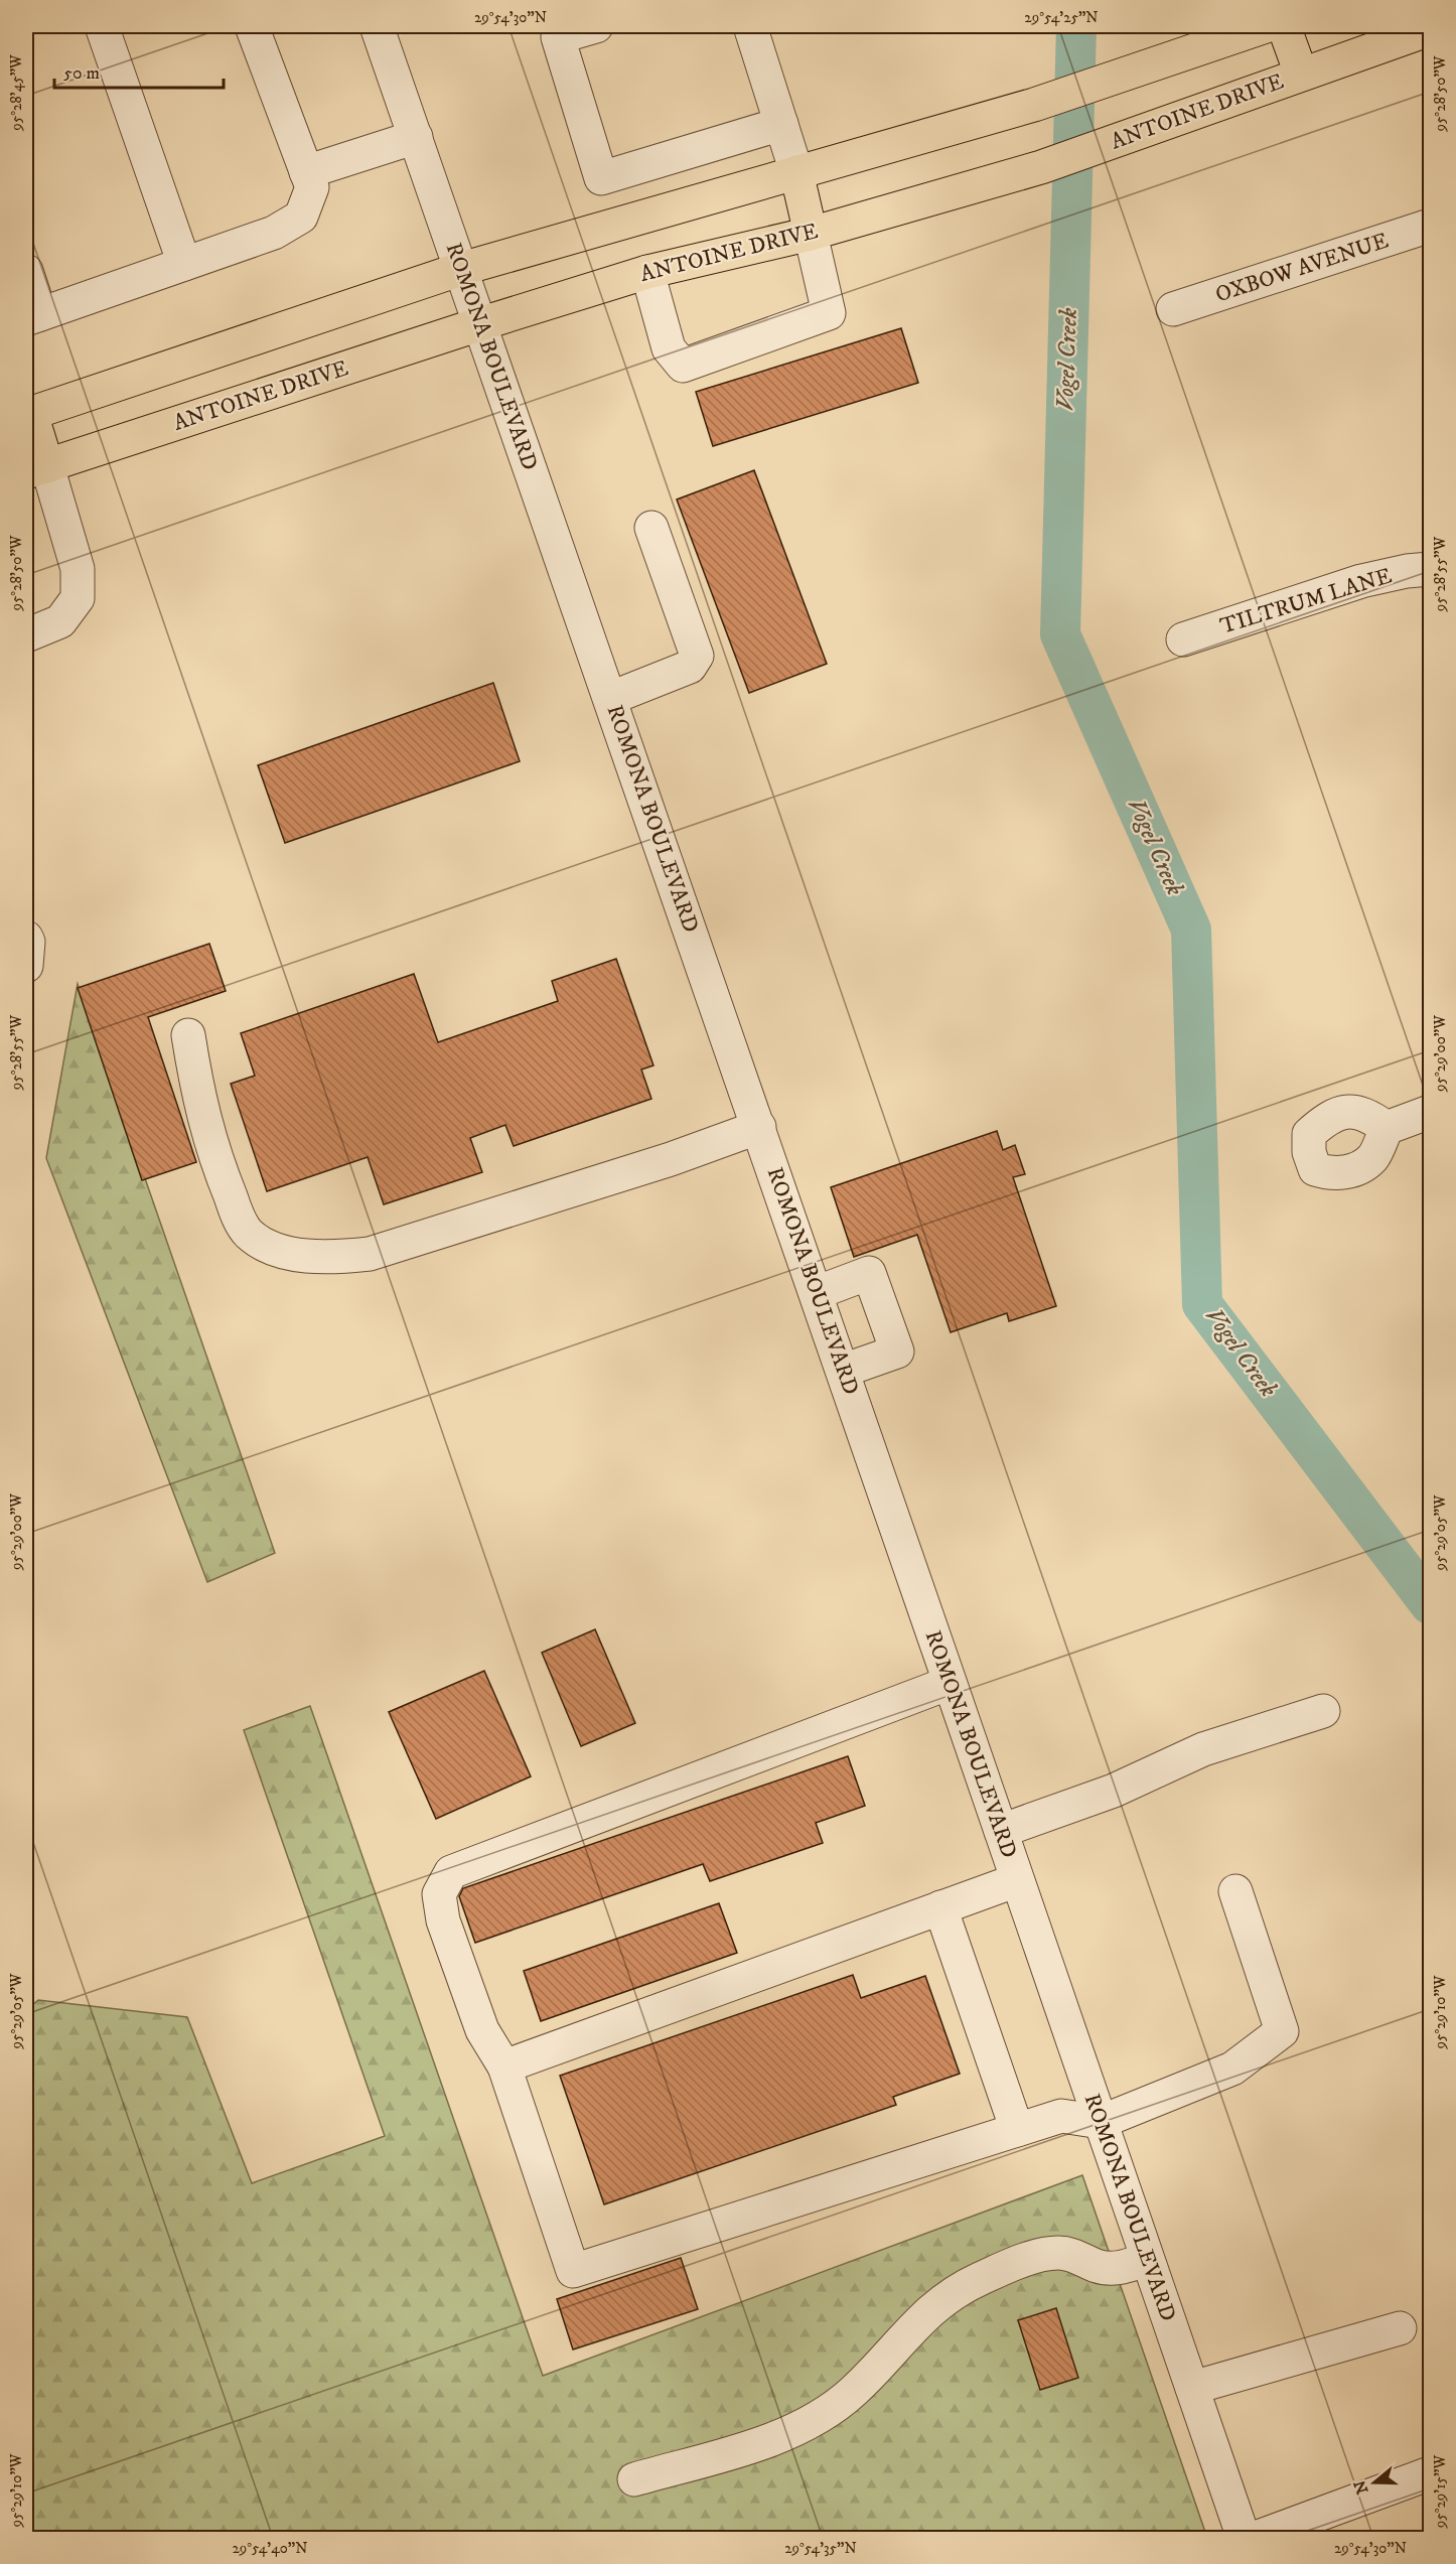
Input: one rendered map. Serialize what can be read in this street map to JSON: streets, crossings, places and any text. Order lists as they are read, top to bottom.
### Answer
{
  "streets": {
    "main road": ["ANTOINE DRIVE"],
    "street": ["OXBOW AVENUE", "ROMONA BOULEVARD", "TILTRUM LANE"]
  },
  "crossings": [
    ["ANTOINE DRIVE", "ROMONA BOULEVARD"]
  ],
  "water": ["Vogel Creek"],
  "scale_bar": "50 m",
  "north": "left",
  "coordinates": [
    "29°54'30\"N",
    "29°54'25\"N",
    "95°28'45\"W",
    "95°28'50\"W",
    "95°28'55\"W",
    "95°29'00\"W",
    "95°29'05\"W",
    "95°29'10\"W",
    "95°29'15\"W",
    "29°54'40\"N",
    "29°54'35\"N"
  ]
}
